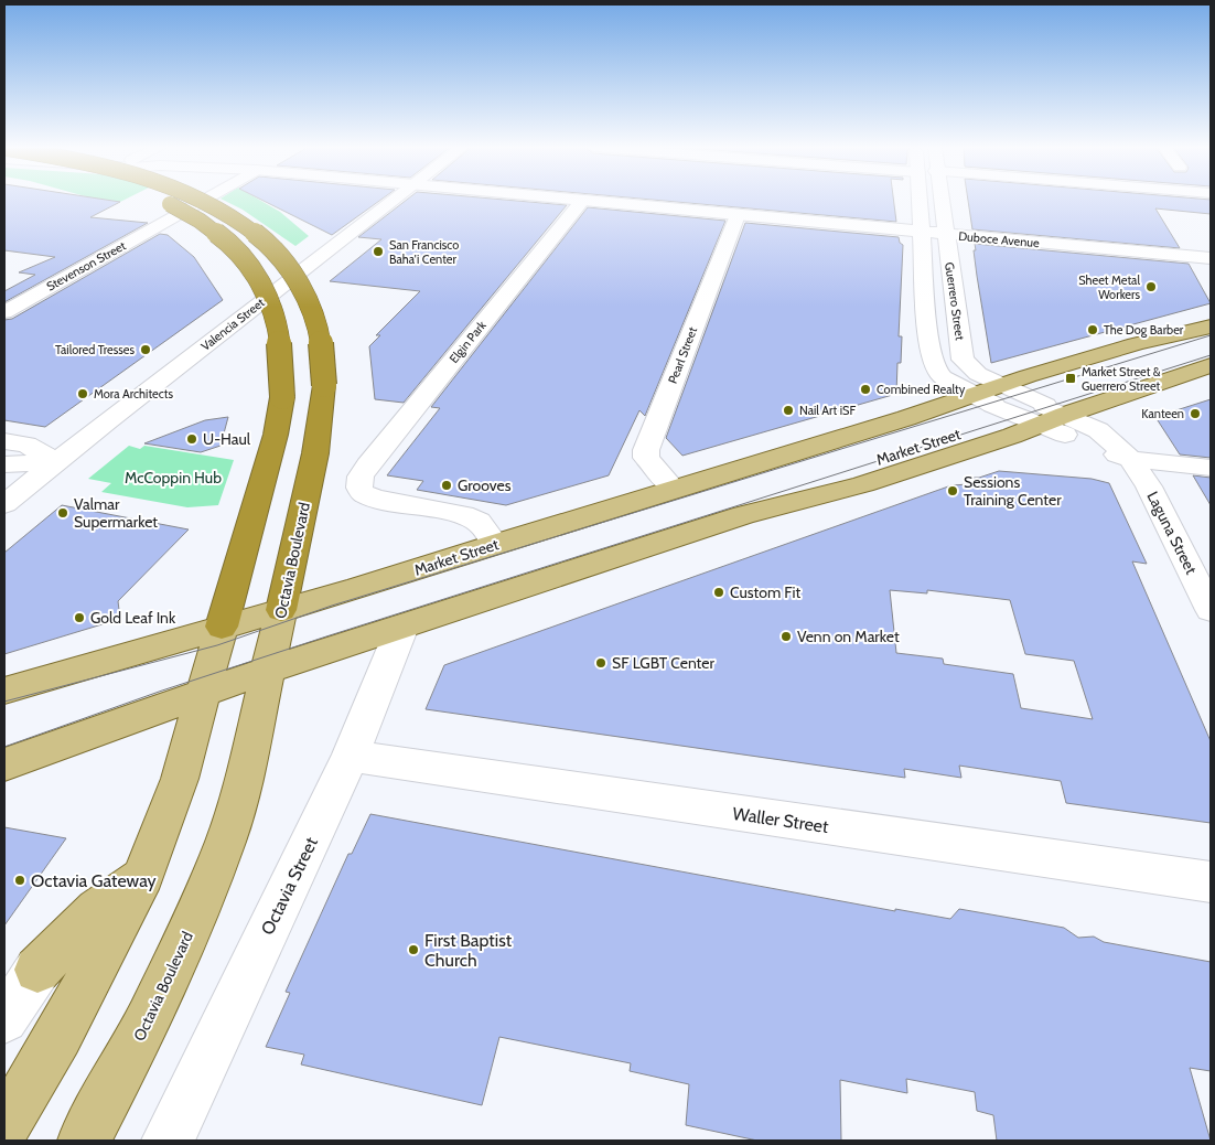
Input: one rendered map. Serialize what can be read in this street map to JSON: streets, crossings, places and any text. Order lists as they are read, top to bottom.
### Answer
{
  "streets": {
    "highway": ["Octavia Boulevard"],
    "main road": ["Market Street"],
    "street": [
      "Duboce Avenue",
      "Stevenson Street",
      "Guerrero Street",
      "Valencia Street",
      "Elgin Park",
      "Pearl Street",
      "Laguna Street",
      "Waller Street",
      "Octavia Street"
    ]
  },
  "crossings": [
    ["Duboce Avenue", "Guerrero Street"],
    ["Duboce Avenue", "Elgin Park"],
    ["Duboce Avenue", "Pearl Street"],
    ["Guerrero Street", "Market Street"],
    ["Elgin Park", "Market Street"],
    ["Pearl Street", "Market Street"],
    ["Market Street", "Octavia Boulevard"],
    ["Market Street", "Octavia Street"],
    ["Waller Street", "Octavia Street"]
  ],
  "parks": ["McCoppin Hub"],
  "places": {
    "other": [
      "San Francisco Baha'i Center",
      "Sheet Metal Workers",
      "The Dog Barber",
      "Tailored Tresses",
      "Combined Realty",
      "Mora Architects",
      "Nail Art iSF",
      "Kanteen",
      "U-Haul",
      "Grooves",
      "Sessions Training Center",
      "Valmar Supermarket",
      "Custom Fit",
      "Gold Leaf Ink",
      "Venn on Market",
      "SF LGBT Center",
      "Octavia Gateway",
      "First Baptist Church"
    ],
    "transit": ["Market Street & Guerrero Street"]
  }
}
